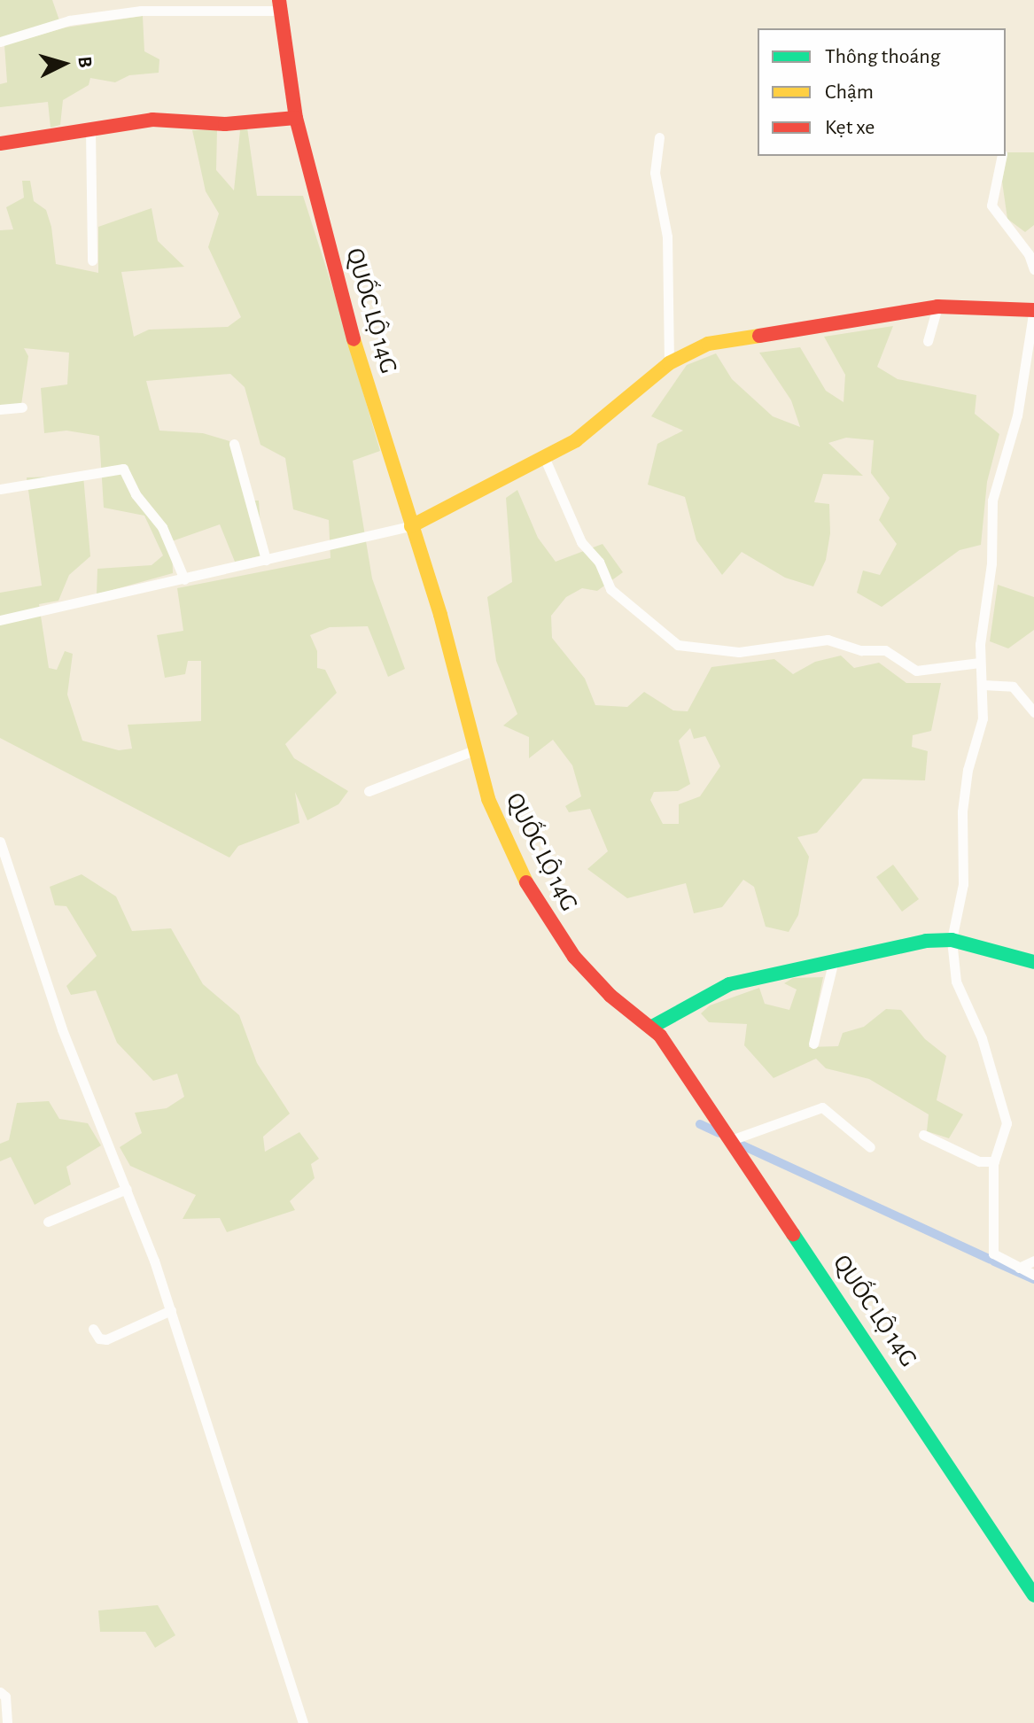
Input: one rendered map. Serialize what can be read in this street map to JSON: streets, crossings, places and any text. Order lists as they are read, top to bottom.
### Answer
{
  "streets": {
    "main road": ["QUỐC LỘ 14G"]
  },
  "legend": ["Thông thoáng", "Chậm", "Kẹt xe"],
  "north": "right"
}
